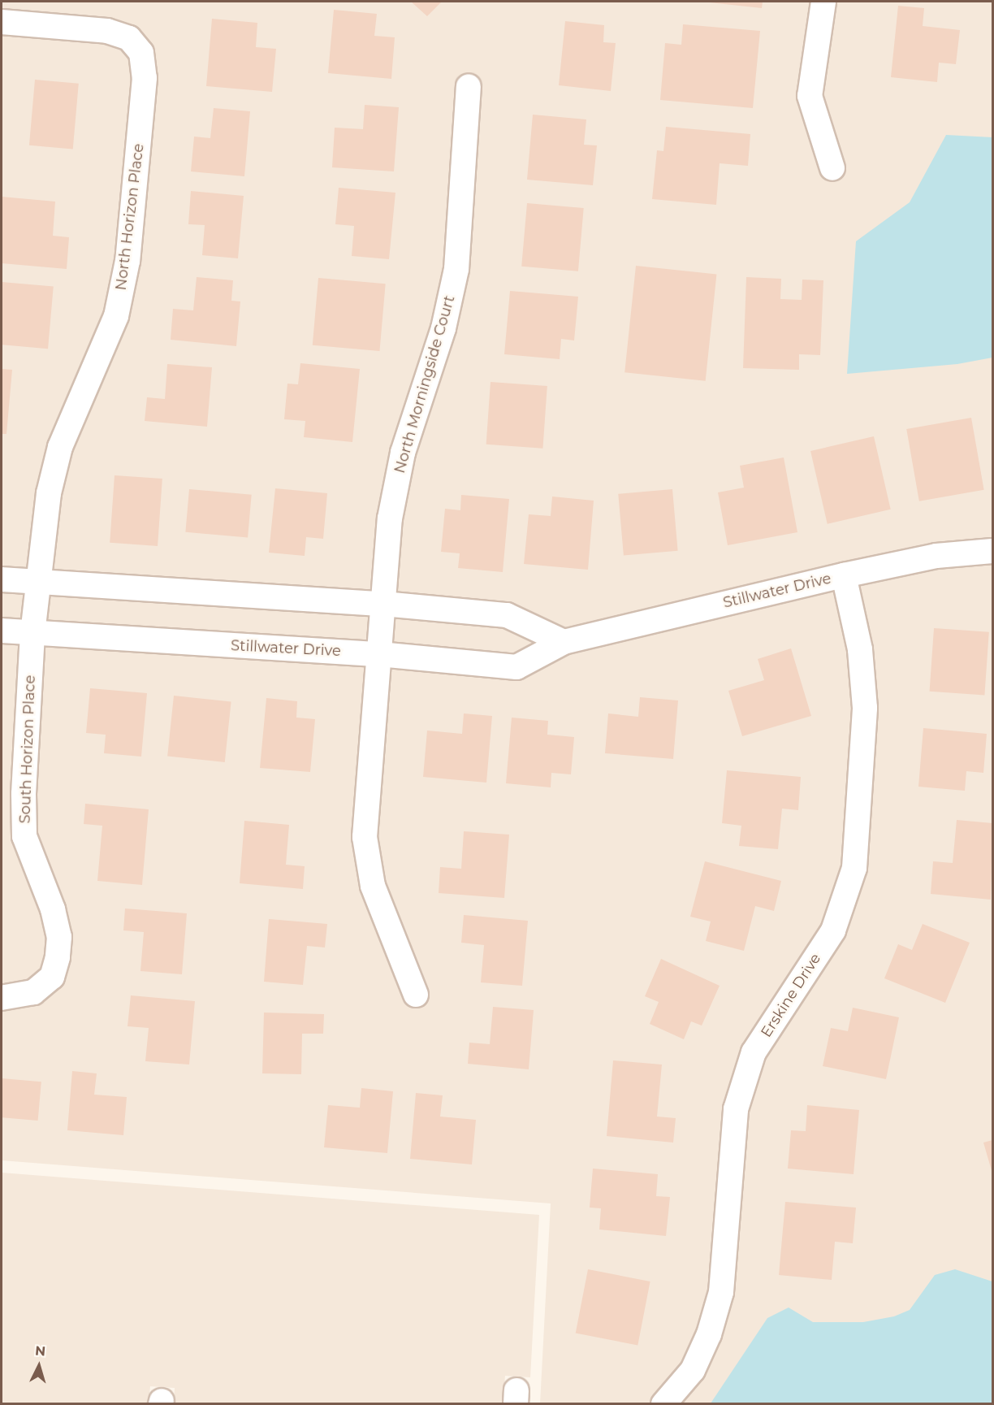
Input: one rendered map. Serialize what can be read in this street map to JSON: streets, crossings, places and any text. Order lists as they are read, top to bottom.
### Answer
{
  "streets": {
    "street": [
      "North Horizon Place",
      "North Morningside Court",
      "Stillwater Drive",
      "South Horizon Place",
      "Erskine Drive"
    ]
  },
  "crossings": [
    ["North Horizon Place", "Stillwater Drive"],
    ["North Horizon Place", "South Horizon Place"],
    ["North Morningside Court", "Stillwater Drive"],
    ["Stillwater Drive", "South Horizon Place"],
    ["Stillwater Drive", "Erskine Drive"]
  ],
  "north": "top"
}
